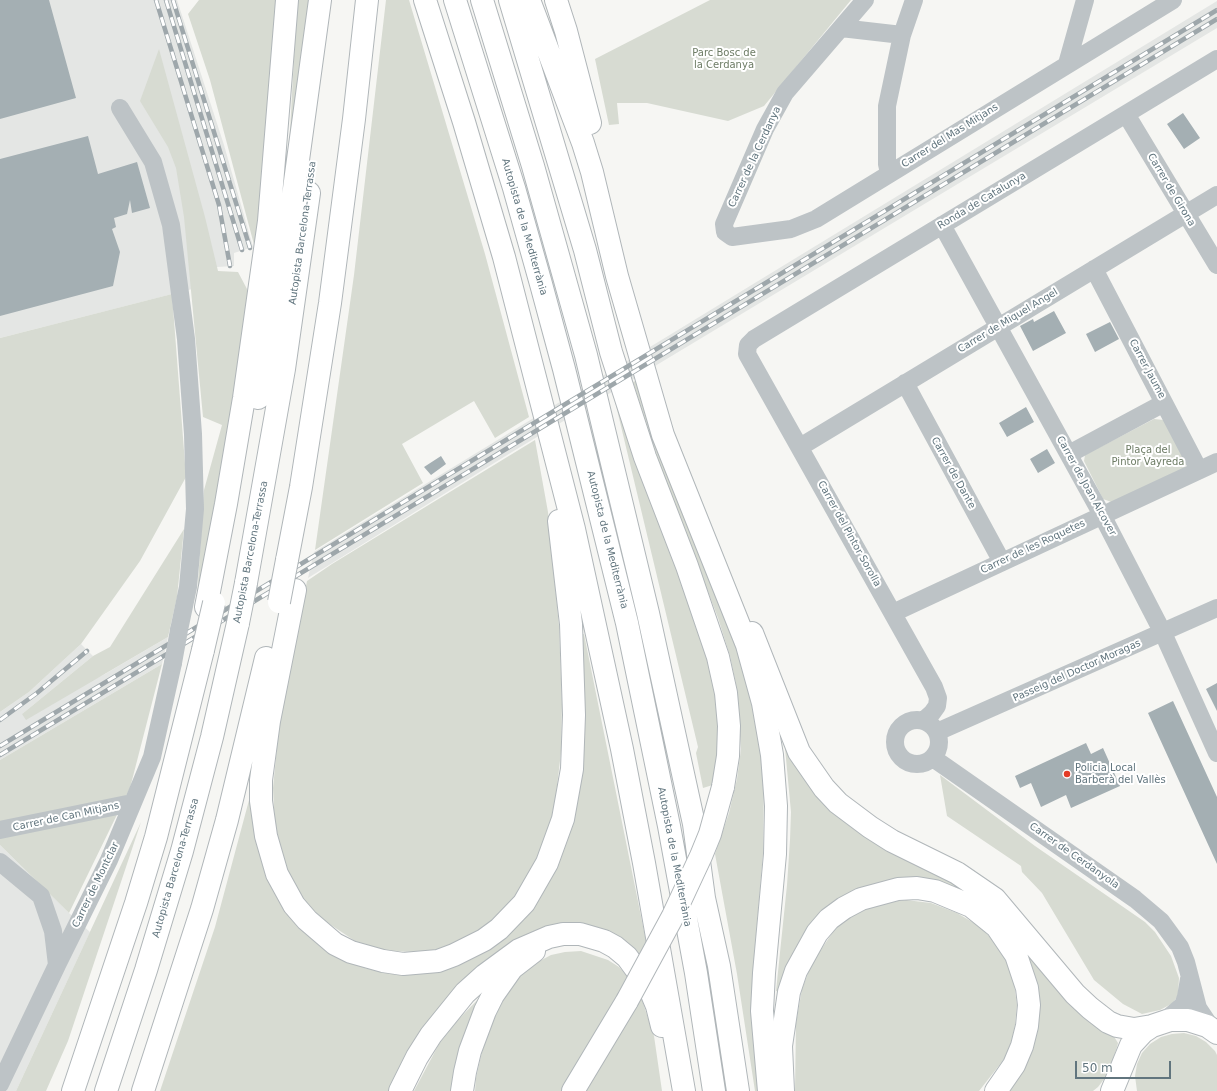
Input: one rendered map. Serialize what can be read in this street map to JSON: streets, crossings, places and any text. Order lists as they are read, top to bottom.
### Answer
{
  "streets": {
    "main road": ["Autopista de la Mediterrània", "Autopista Barcelona-Terrassa"],
    "street": [
      "Carrer del Mas Mitjans",
      "Carrer de la Cerdanya",
      "Carrer de Girona",
      "Ronda de Catalunya",
      "Carrer de Miquel Angel",
      "Carrer Jaume",
      "Carrer de Dante",
      "Carrer de Joan Alcover",
      "Carrer del Pintor Sorolla",
      "Carrer de les Roquetes",
      "Passeig del Doctor Moragas",
      "Carrer de Can Mitjans",
      "Carrer de Cerdanyola",
      "Carrer de Montclar"
    ]
  },
  "crossings": [
    ["Carrer del Mas Mitjans", "Carrer de la Cerdanya"],
    ["Carrer de Girona", "Ronda de Catalunya"],
    ["Carrer de Girona", "Carrer de Miquel Angel"],
    ["Ronda de Catalunya", "Carrer de Joan Alcover"],
    ["Ronda de Catalunya", "Carrer del Pintor Sorolla"],
    ["Carrer de Miquel Angel", "Carrer Jaume"],
    ["Carrer de Miquel Angel", "Carrer de Dante"],
    ["Carrer de Miquel Angel", "Carrer de Joan Alcover"],
    ["Carrer de Miquel Angel", "Carrer del Pintor Sorolla"],
    ["Carrer Jaume", "Carrer de les Roquetes"],
    ["Carrer de Dante", "Carrer de les Roquetes"],
    ["Carrer de Joan Alcover", "Carrer de les Roquetes"],
    ["Carrer de Joan Alcover", "Passeig del Doctor Moragas"],
    ["Carrer del Pintor Sorolla", "Carrer de les Roquetes"],
    ["Carrer del Pintor Sorolla", "Passeig del Doctor Moragas"],
    ["Carrer del Pintor Sorolla", "Carrer de Cerdanyola"],
    ["Passeig del Doctor Moragas", "Carrer de Cerdanyola"],
    ["Carrer de Can Mitjans", "Carrer de Montclar"]
  ],
  "parks": ["Parc Bosc de la Cerdanya", "Plaça del Pintor Vayreda"],
  "places": ["Policia Local Barberà del Vallès"],
  "scale_bar": "50 m"
}
